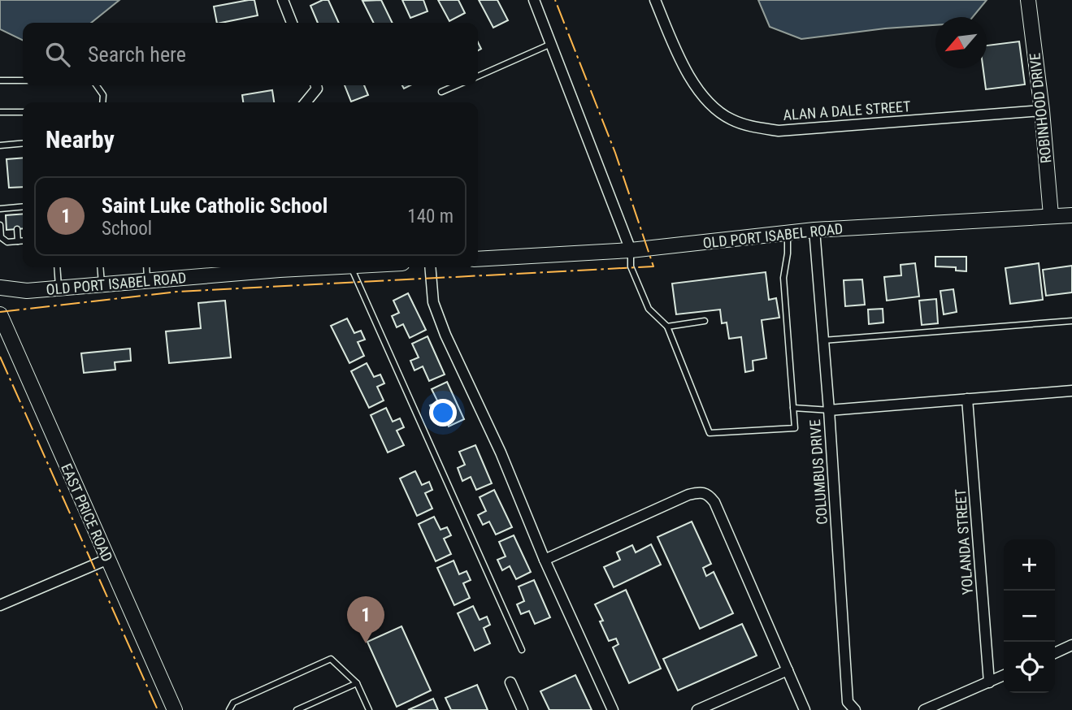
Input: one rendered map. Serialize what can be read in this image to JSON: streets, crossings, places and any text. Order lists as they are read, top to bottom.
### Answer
{
  "streets": {
    "street": [
      "ROBINHOOD DRIVE",
      "ALAN A DALE STREET",
      "OLD PORT ISABEL ROAD",
      "COLUMBUS DRIVE",
      "EAST PRICE ROAD",
      "YOLANDA STREET"
    ]
  },
  "crossings": [
    ["ROBINHOOD DRIVE", "ALAN A DALE STREET"],
    ["ROBINHOOD DRIVE", "OLD PORT ISABEL ROAD"],
    ["OLD PORT ISABEL ROAD", "COLUMBUS DRIVE"]
  ],
  "north": "bottom left",
  "page": {
    "search": "Search here",
    "heading": "Nearby",
    "list": [
      {
        "mark": "1",
        "name": "Saint Luke Catholic School",
        "note": "School",
        "value": "140 m"
      }
    ],
    "map_buttons": ["+", "−"],
    "pins": "1"
  }
}
